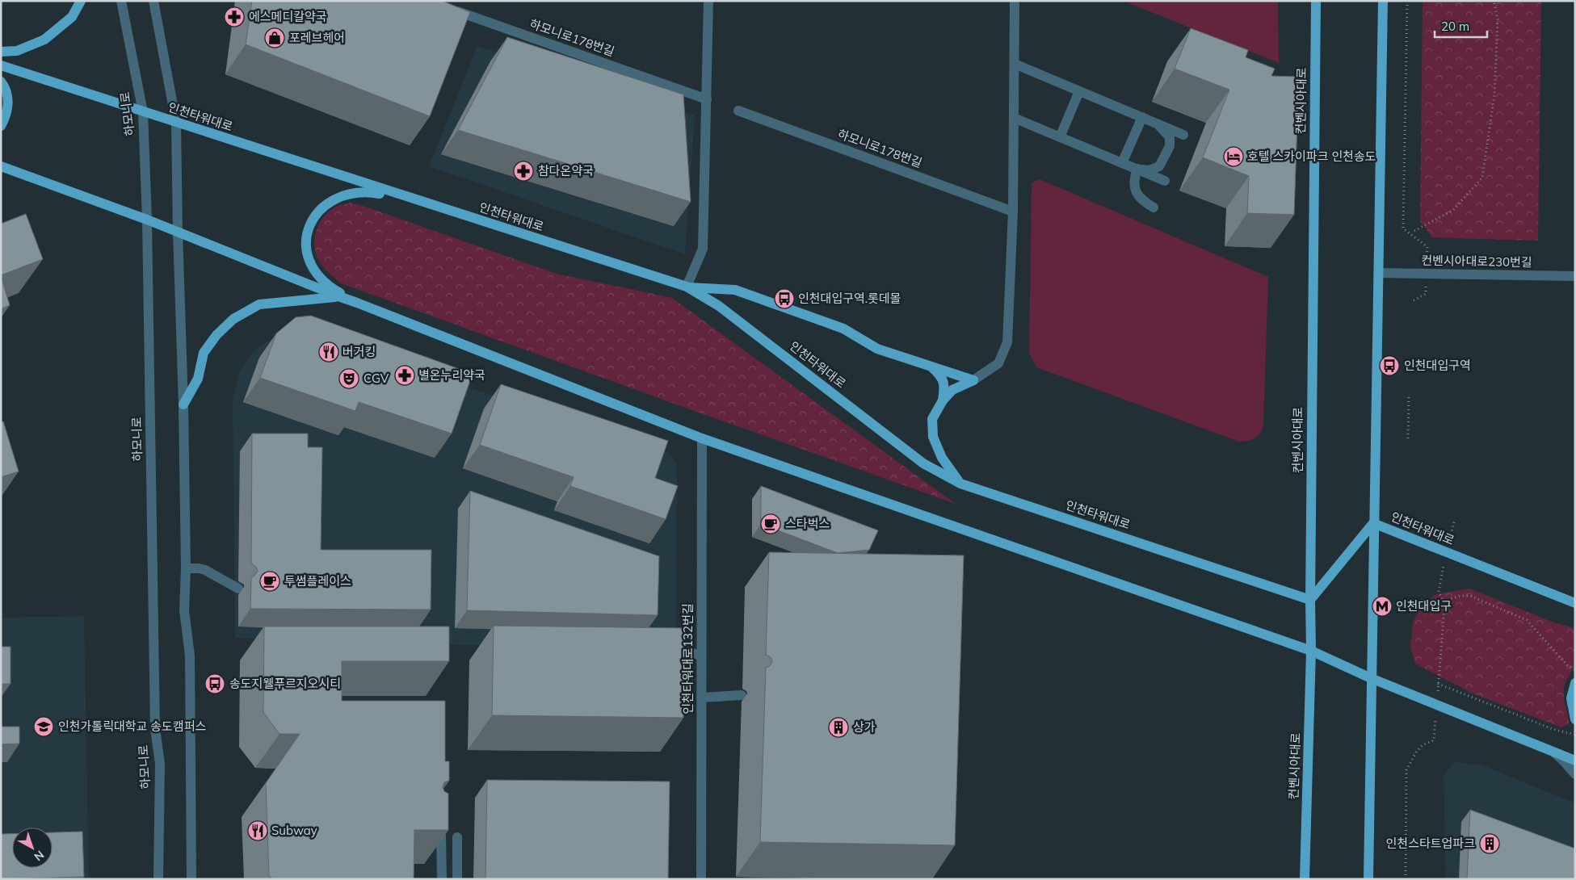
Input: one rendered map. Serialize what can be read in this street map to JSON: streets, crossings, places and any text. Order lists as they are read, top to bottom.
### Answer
{
  "streets": {
    "main road": ["컨벤시아대로", "인천타워대로"],
    "street": [
      "하모니로178번길",
      "하모니로",
      "컨벤시아대로230번길",
      "인천타워대로132번길"
    ]
  },
  "crossings": [
    ["컨벤시아대로", "인천타워대로"],
    ["하모니로", "인천타워대로"]
  ],
  "places": {
    "pharmacy": ["에스메디칼약국", "참다온약국", "별온누리약국"],
    "shop": ["포레브헤어"],
    "hotel": ["호텔 스카이파크 인천송도"],
    "bus stop": ["인천대입구역.롯데몰", "인천대입구역", "송도지웰푸르지오시티"],
    "restaurant": ["버거킹", "Subway"],
    "theatre": ["CGV"],
    "cafe": ["스타벅스", "투썸플레이스"],
    "metro station": ["인천대입구"],
    "school or university": ["인천가톨릭대학교 송도캠퍼스"],
    "building": ["상가", "인천스타트업파크"]
  },
  "scale_bar": "20 m",
  "north": "bottom right"
}
